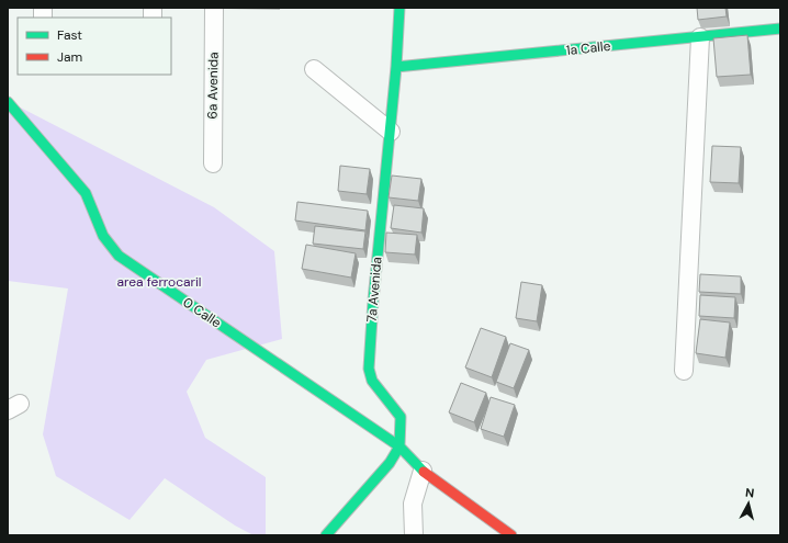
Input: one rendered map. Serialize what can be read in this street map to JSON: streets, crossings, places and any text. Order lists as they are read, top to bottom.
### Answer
{
  "streets": {
    "street": [
      "1a Calle",
      "6a Avenida",
      "7a Avenida",
      "0 Calle"
    ]
  },
  "crossings": [
    ["1a Calle", "7a Avenida"],
    ["7a Avenida", "0 Calle"]
  ],
  "parks": ["area ferrocaril"],
  "legend": ["Fast", "Jam"],
  "north": "top"
}
